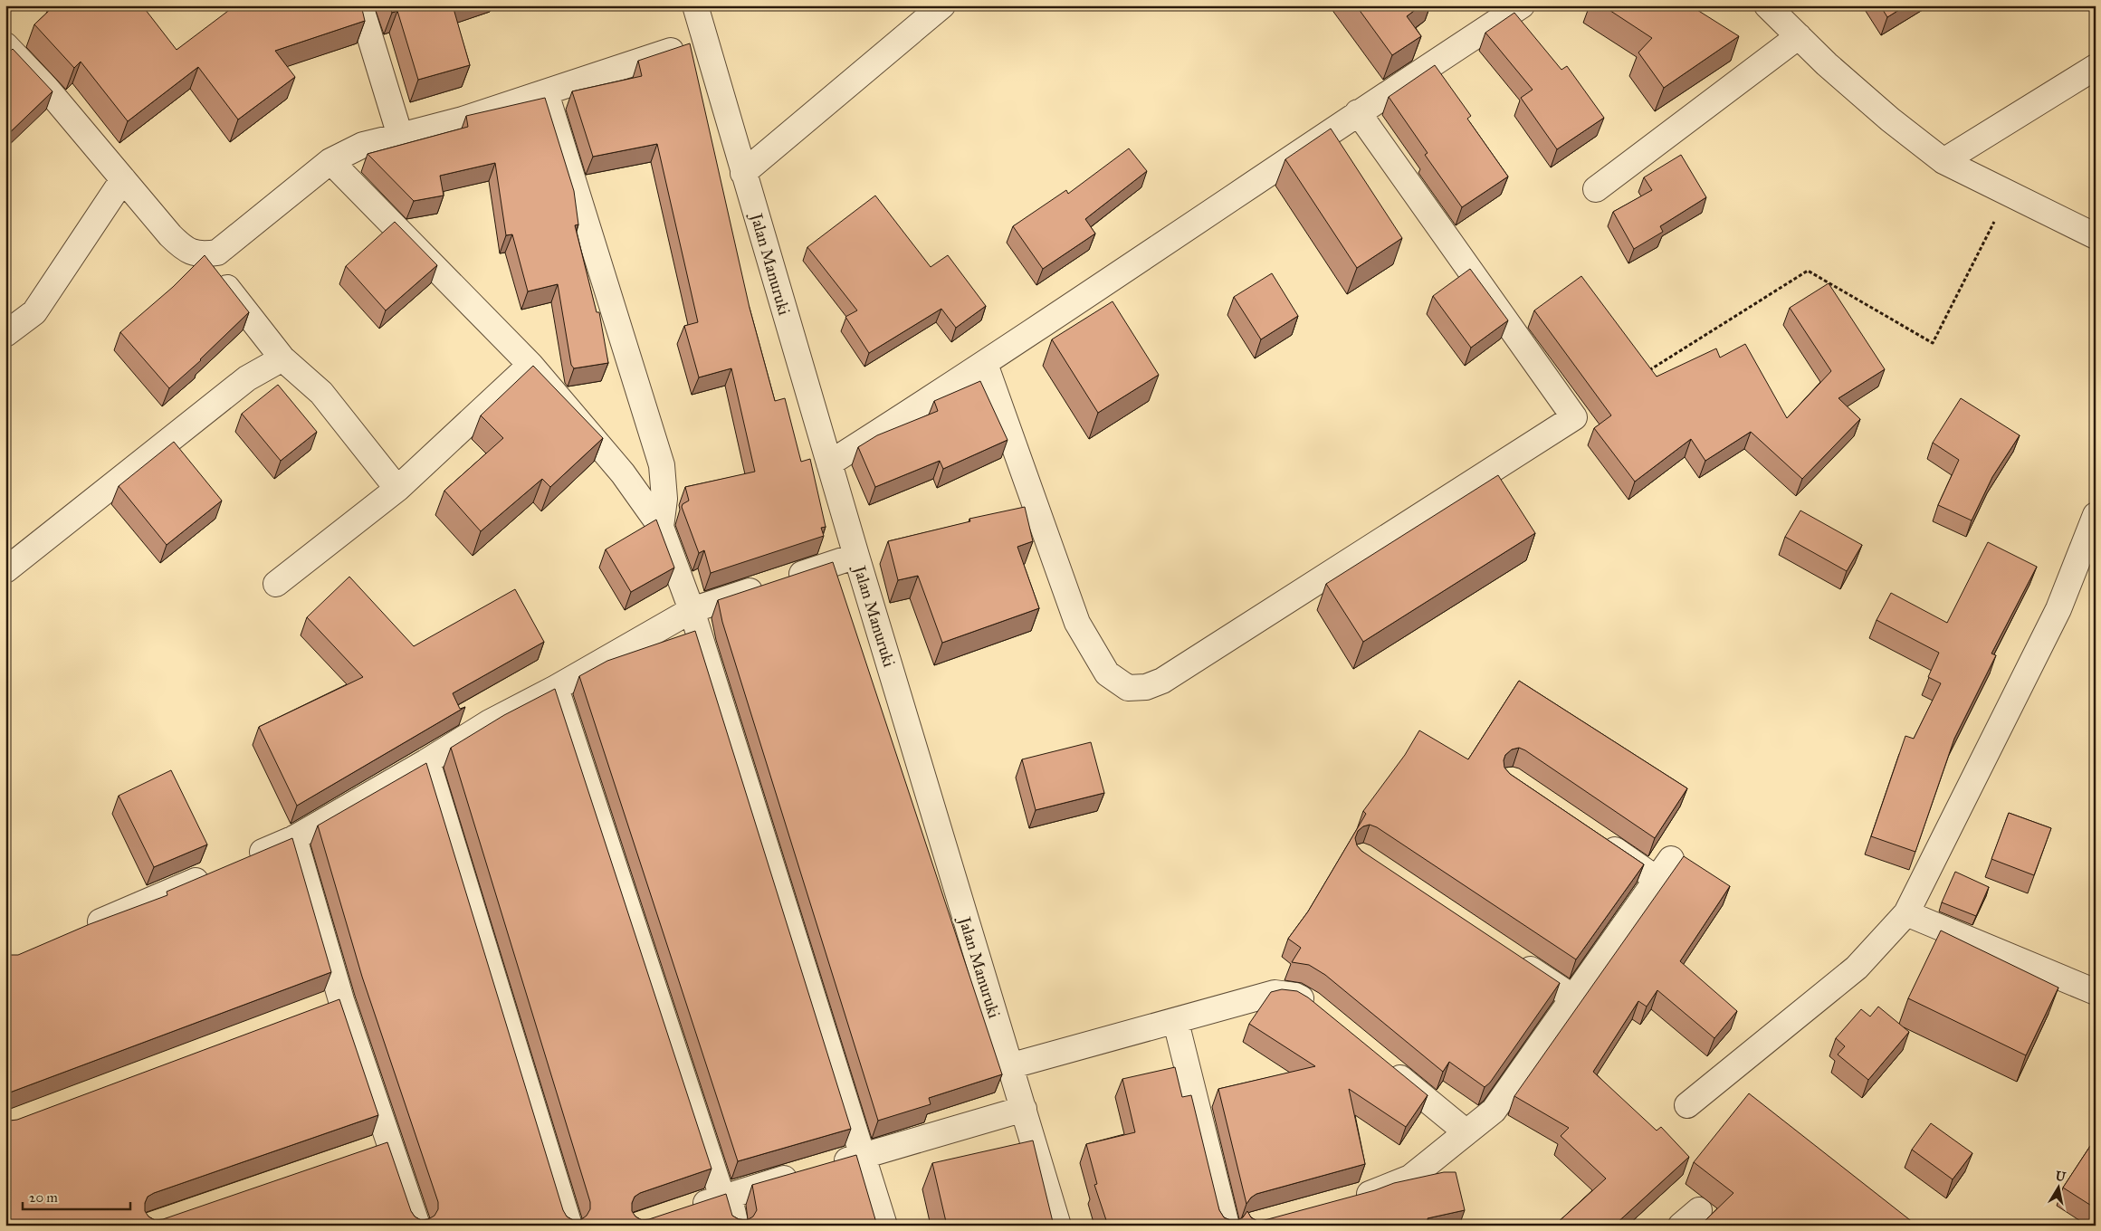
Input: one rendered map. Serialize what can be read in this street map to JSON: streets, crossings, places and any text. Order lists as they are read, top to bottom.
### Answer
{
  "streets": {
    "street": ["Jalan Manuruki"]
  },
  "scale_bar": "20 m",
  "north": "top"
}
